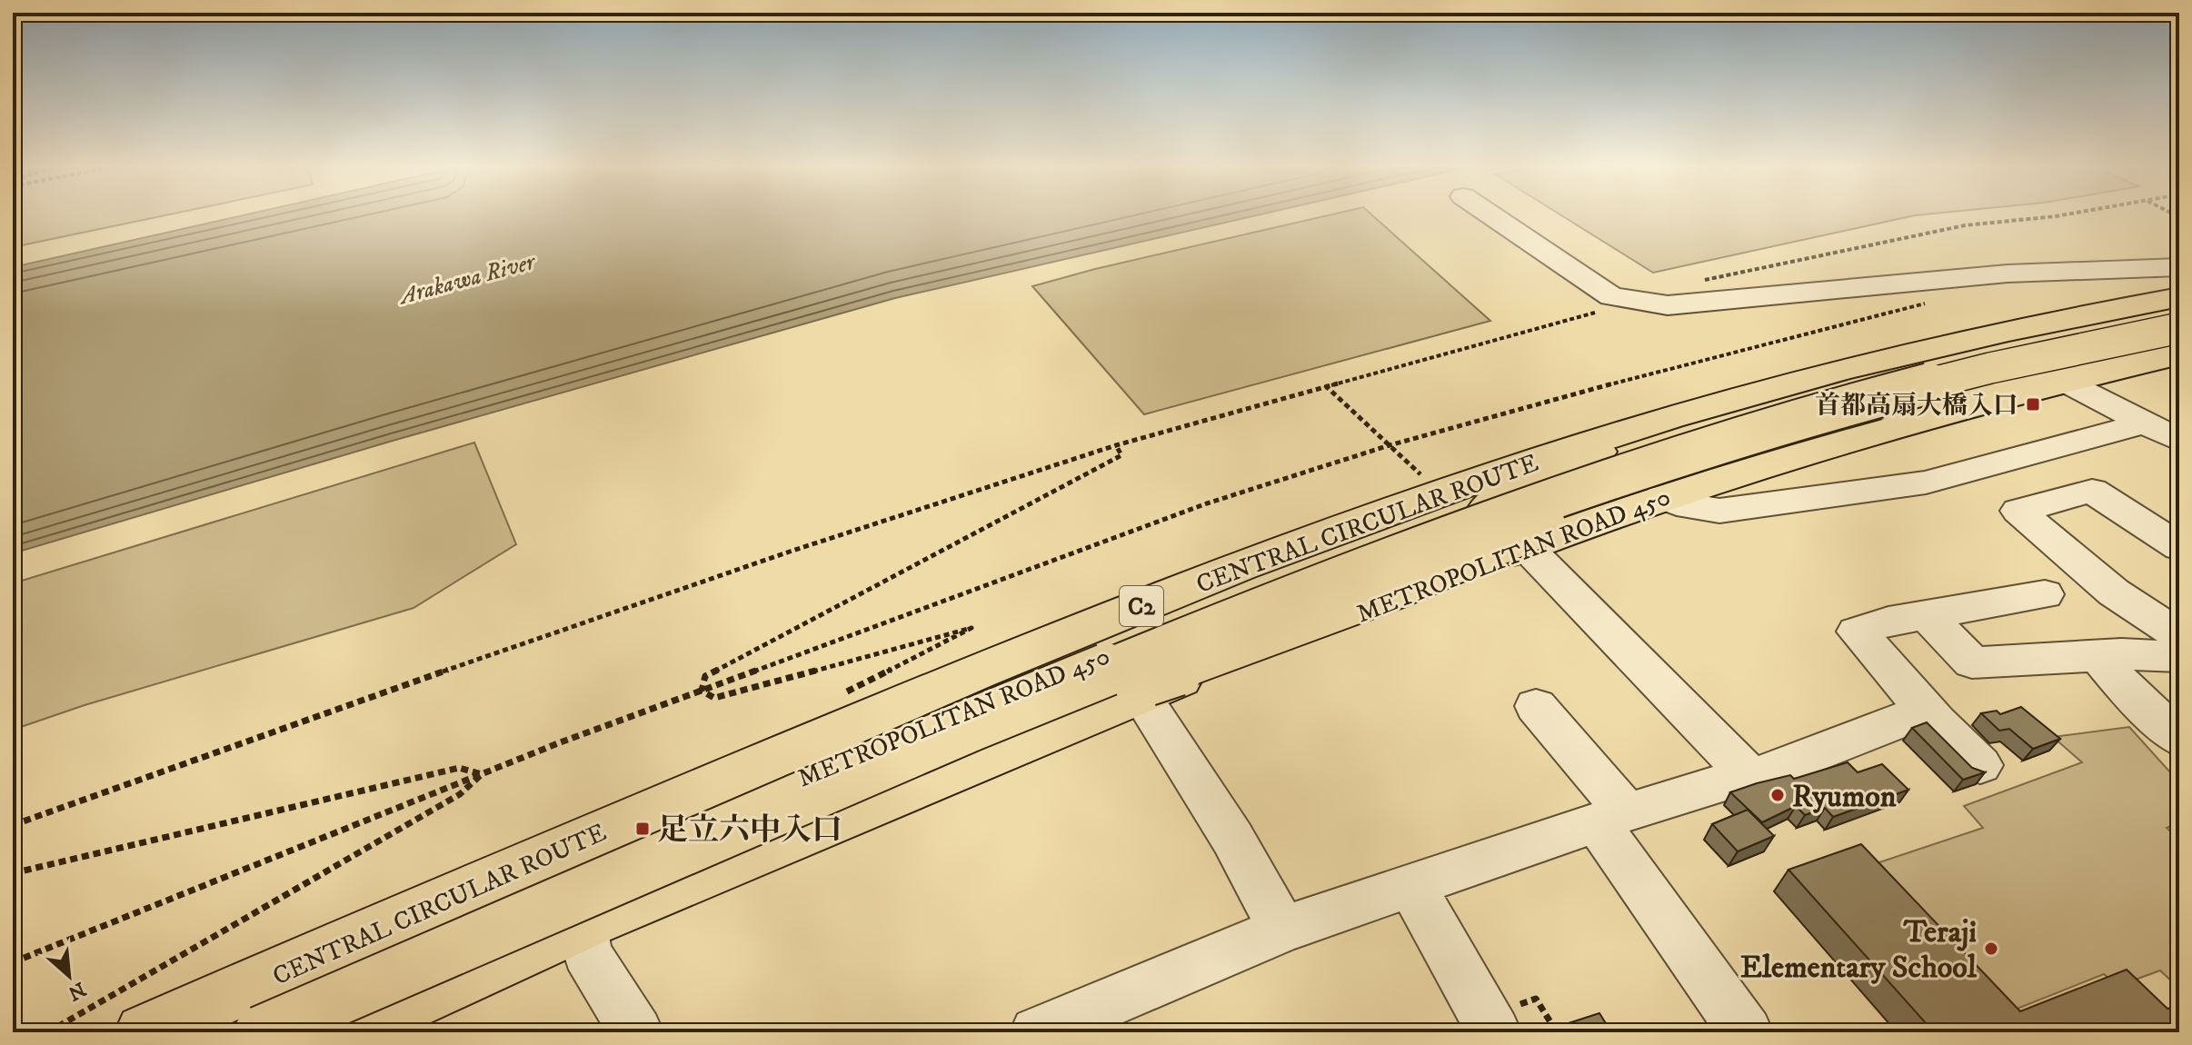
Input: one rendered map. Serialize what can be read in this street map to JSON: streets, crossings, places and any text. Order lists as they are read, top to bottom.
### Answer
{
  "streets": {
    "main road": ["CENTRAL CIRCULAR ROUTE", "METROPOLITAN ROAD 450", "C2"]
  },
  "crossings": [
    ["CENTRAL CIRCULAR ROUTE", "METROPOLITAN ROAD 450"]
  ],
  "water": ["Arakawa River"],
  "places": {
    "transit": ["首都高扇大橋入口", "足立六中入口"],
    "other": ["Ryumon", "Teraji Elementary School"]
  },
  "north": "bottom right"
}
